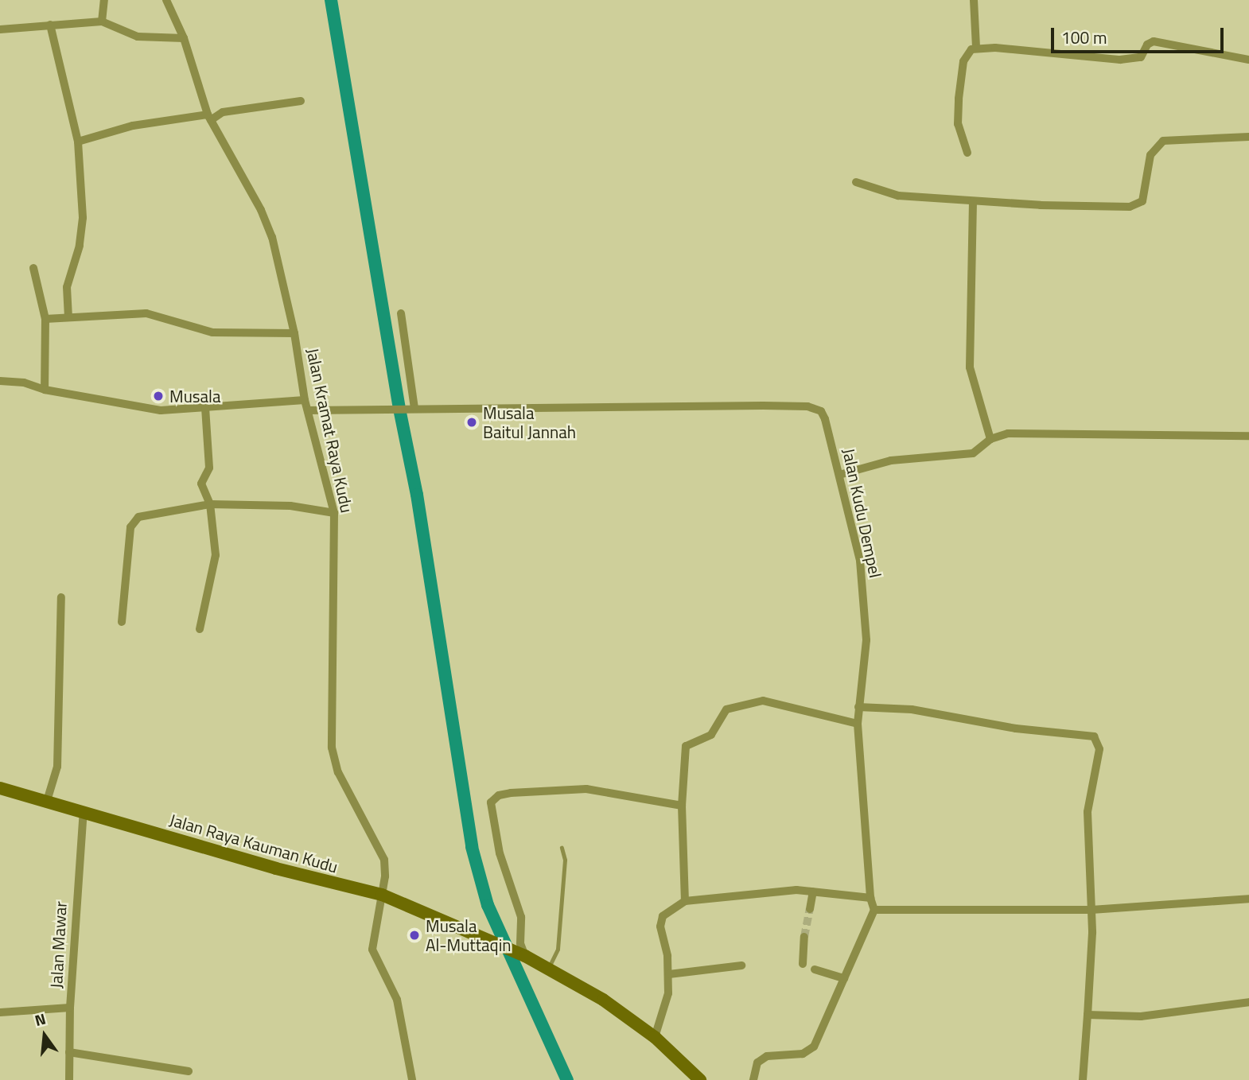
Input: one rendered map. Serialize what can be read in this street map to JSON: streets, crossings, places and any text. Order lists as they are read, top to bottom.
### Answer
{
  "streets": {
    "street": [
      "Jalan Kramat Raya Kudu",
      "Jalan Kudu Dempel",
      "Jalan Raya Kauman Kudu",
      "Jalan Mawar"
    ]
  },
  "crossings": [
    ["Jalan Kramat Raya Kudu", "Jalan Raya Kauman Kudu"],
    ["Jalan Raya Kauman Kudu", "Jalan Mawar"]
  ],
  "places": ["Musala", "Musala Baitul Jannah", "Musala Al-Muttaqin"],
  "scale_bar": "100 m",
  "north": "top"
}
